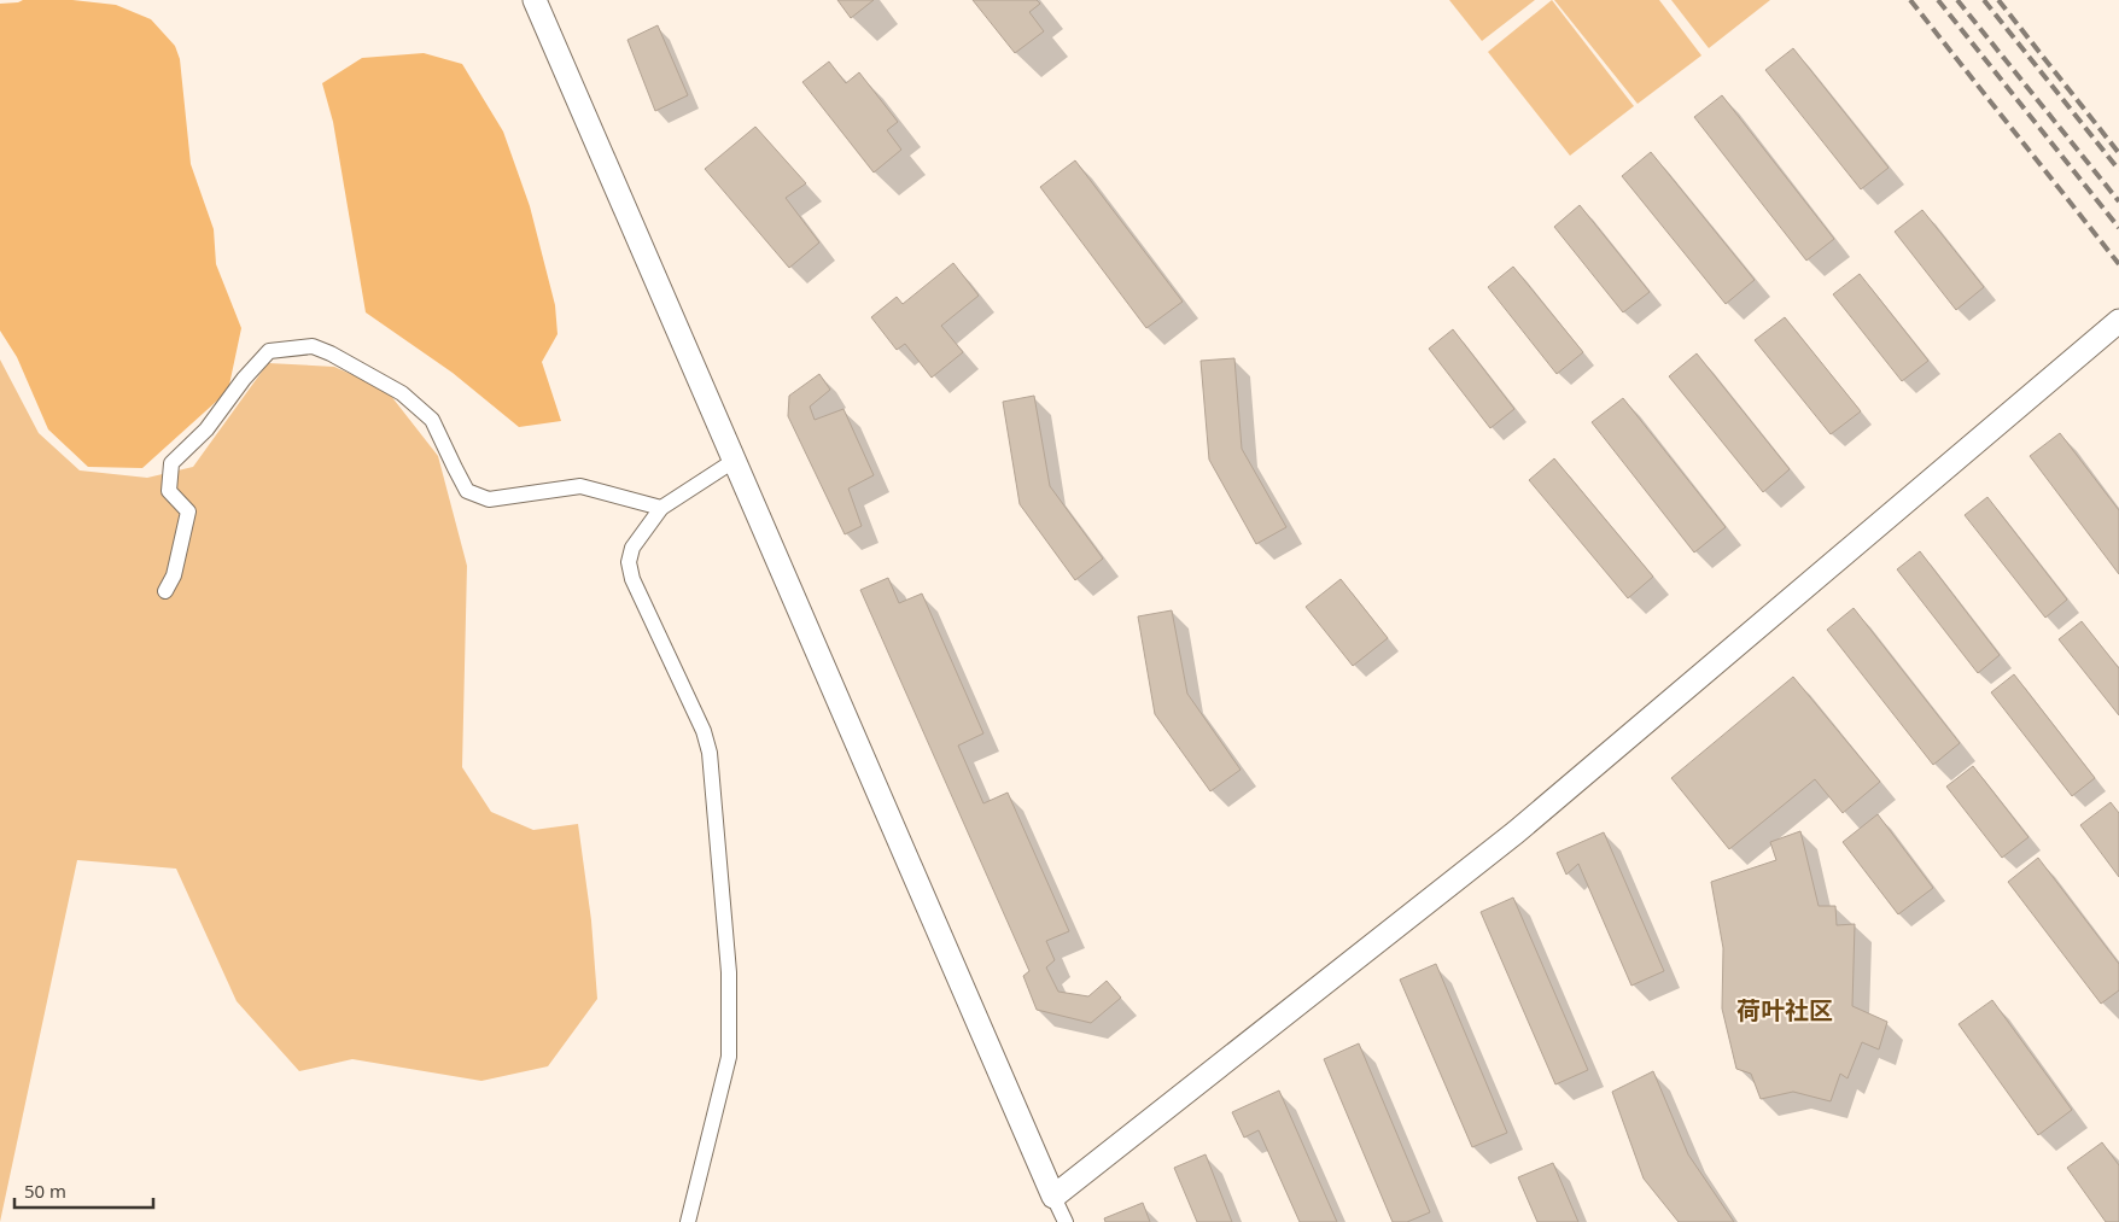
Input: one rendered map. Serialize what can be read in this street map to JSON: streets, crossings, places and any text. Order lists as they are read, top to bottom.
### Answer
{
  "districts": ["荷叶社区"],
  "scale_bar": "50 m"
}
